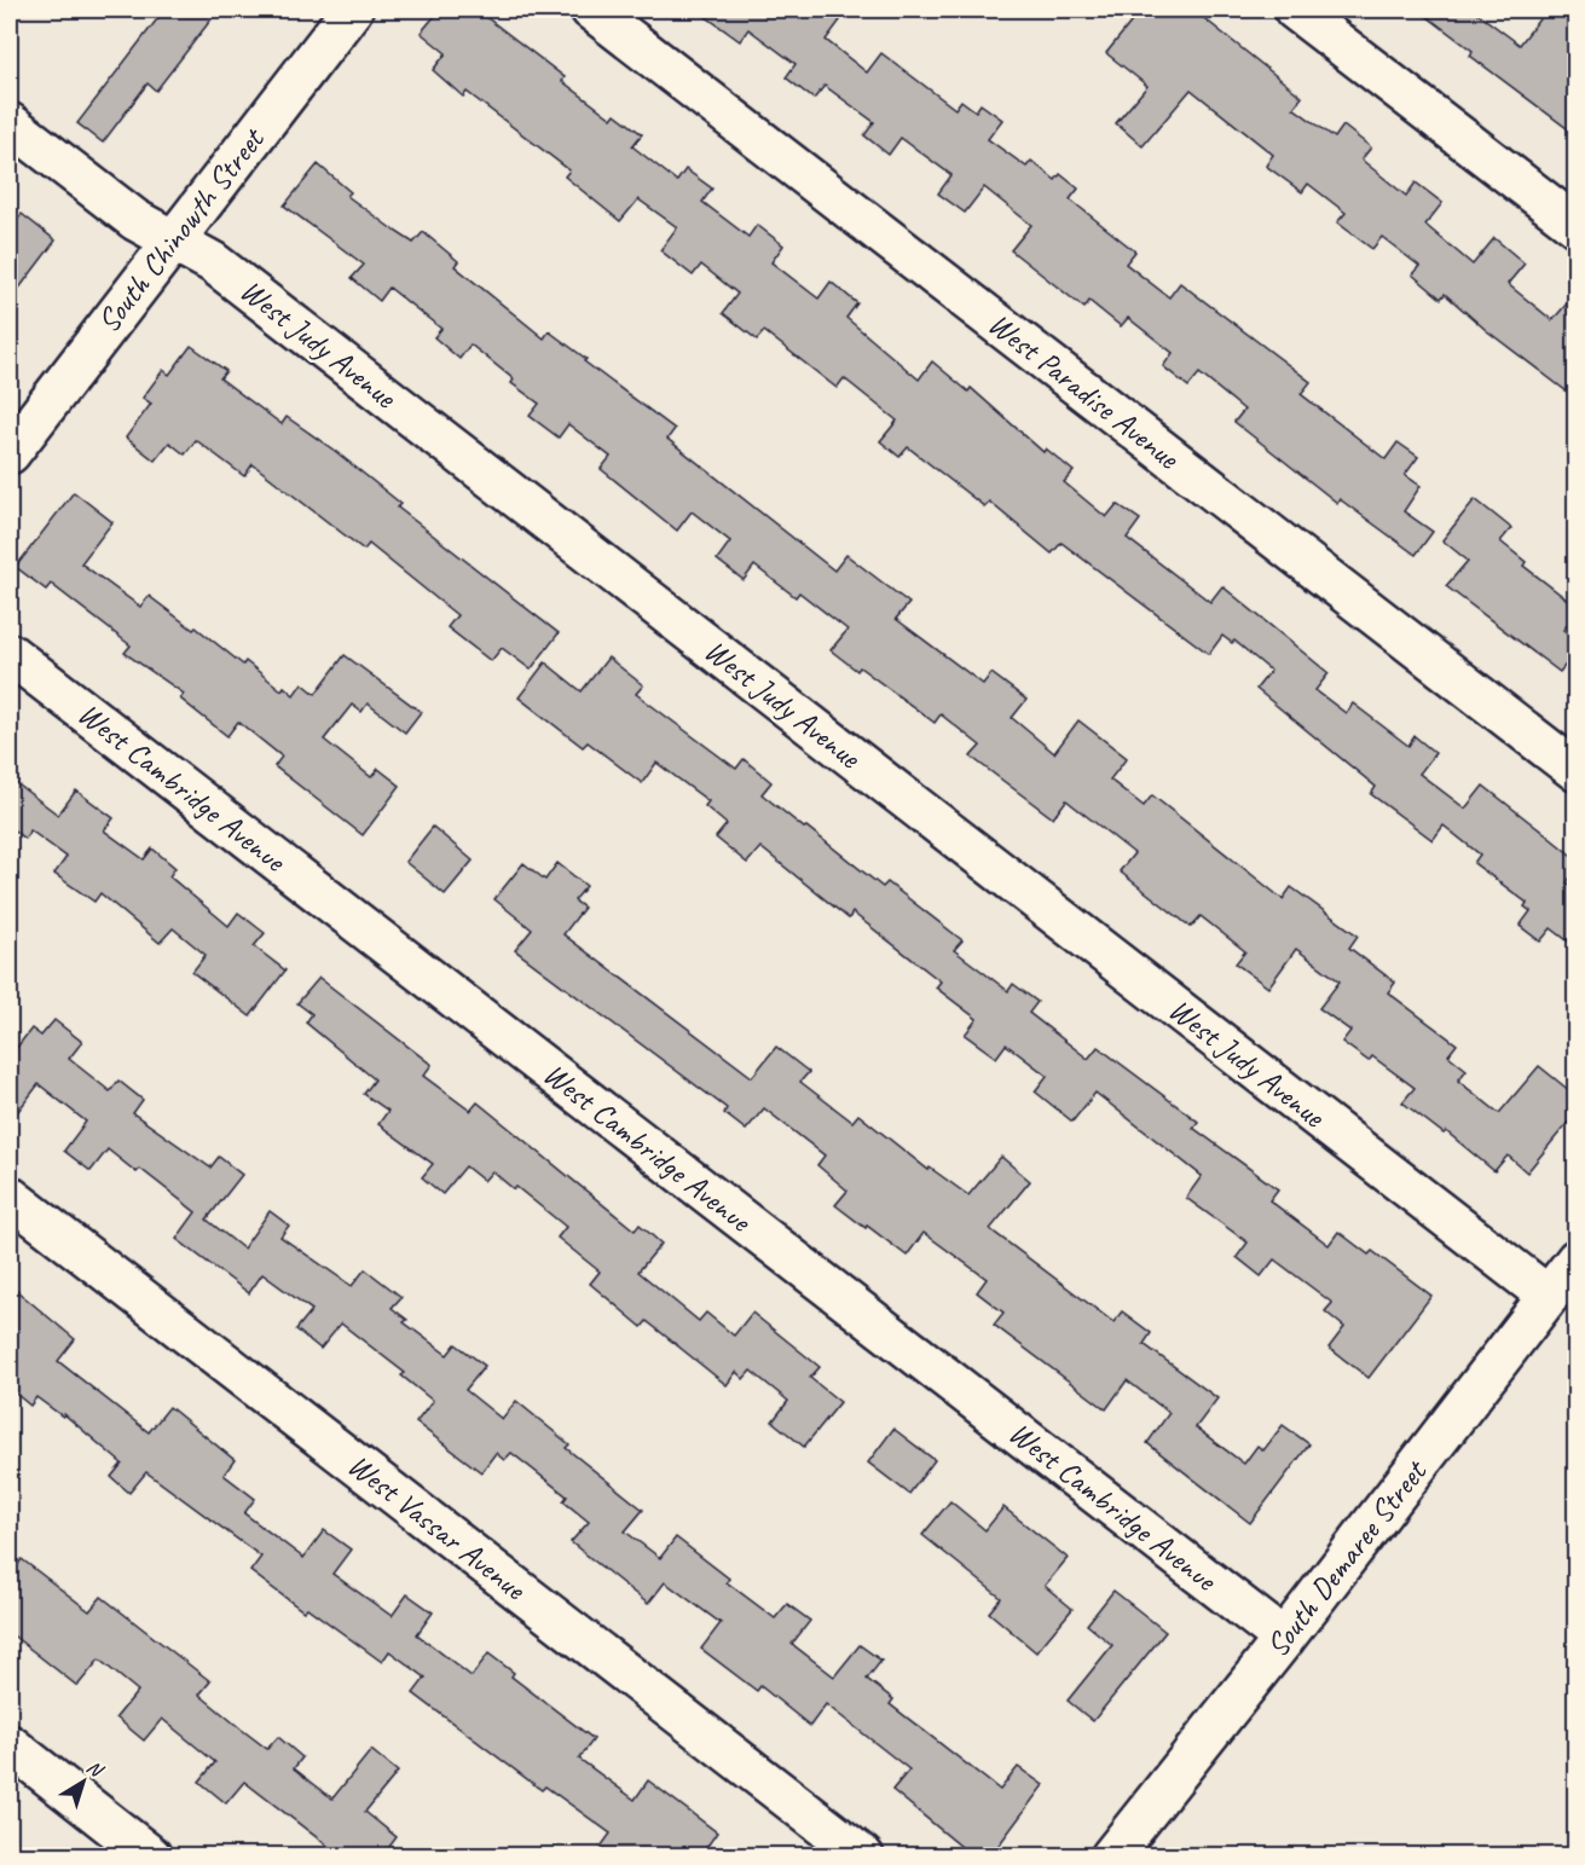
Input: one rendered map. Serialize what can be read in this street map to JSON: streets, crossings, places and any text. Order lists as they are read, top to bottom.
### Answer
{
  "streets": {
    "street": [
      "South Chinowth Street",
      "West Judy Avenue",
      "West Paradise Avenue",
      "West Cambridge Avenue",
      "West Vassar Avenue",
      "South Demaree Street"
    ]
  },
  "crossings": [
    ["South Chinowth Street", "West Judy Avenue"],
    ["West Judy Avenue", "South Demaree Street"],
    ["West Cambridge Avenue", "South Demaree Street"]
  ],
  "north": "top right"
}
